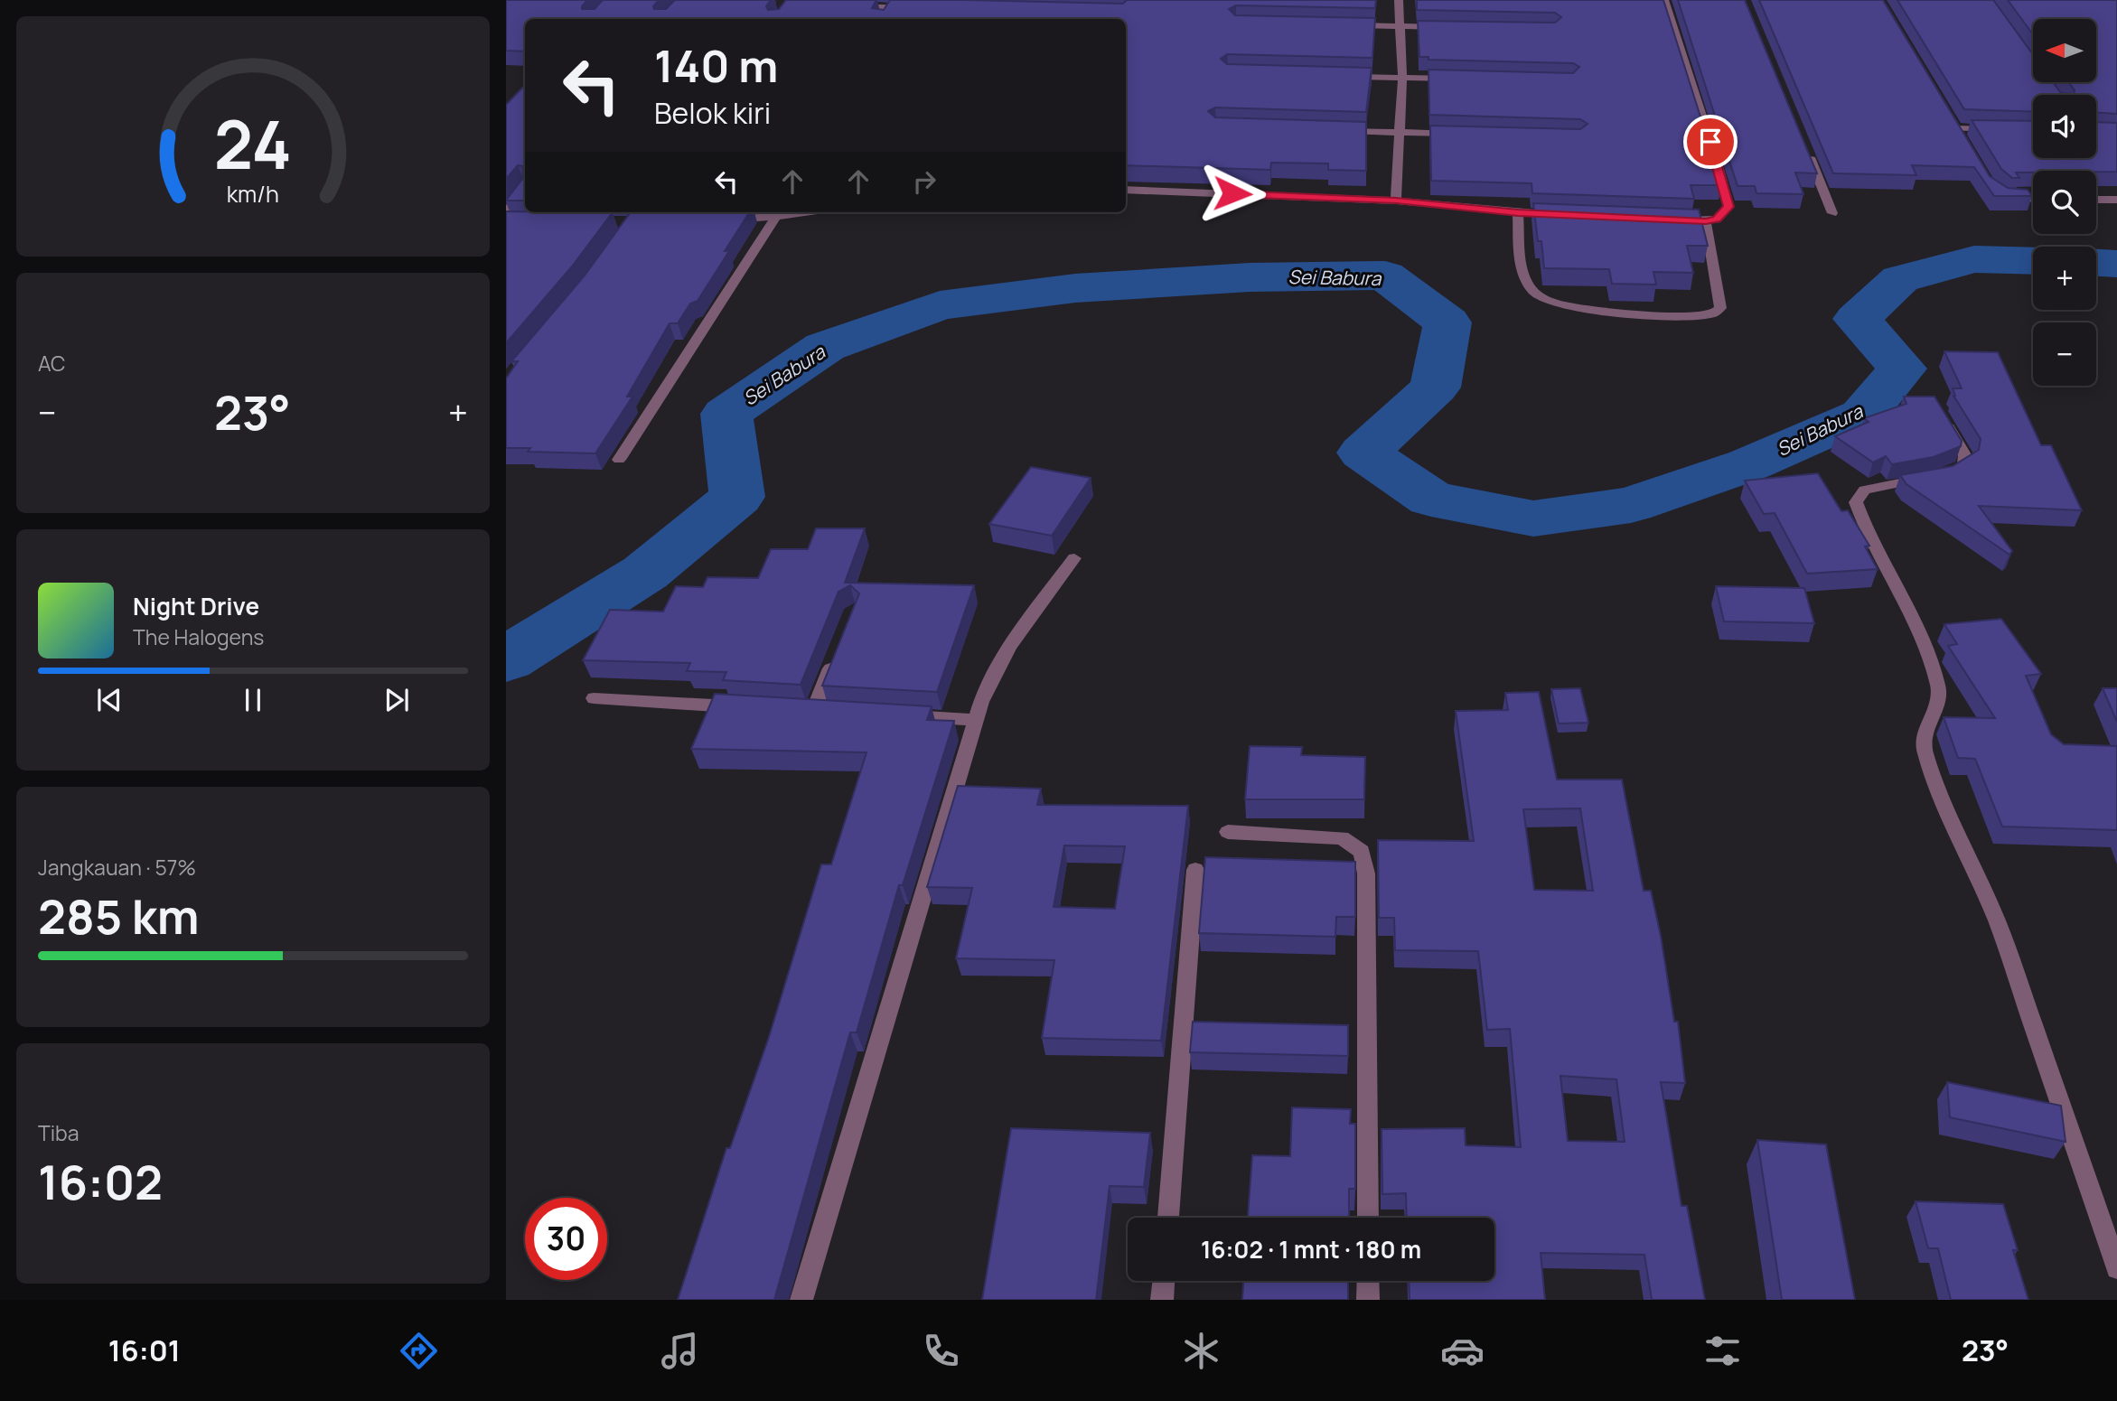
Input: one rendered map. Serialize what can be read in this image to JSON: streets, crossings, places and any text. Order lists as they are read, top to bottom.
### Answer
{
  "water": ["Sei Babura"],
  "north": "left",
  "page": {
    "map_buttons": ["+", "−"],
    "turn": ["140 m", "Belok kiri"],
    "tile": [
      "AC",
      ["Jangkauan · 57%", "285 km"],
      ["Tiba", "16:02"]
    ],
    "heat": ["−", "23°", "+"],
    "song": ["Night Drive", "The Halogens"],
    "limit": "30",
    "trip": "16:02 · 1 mnt · 180 m",
    "tabs": ["16:01", "23°"],
    "gauge": ["24", "km/h"]
  }
}
